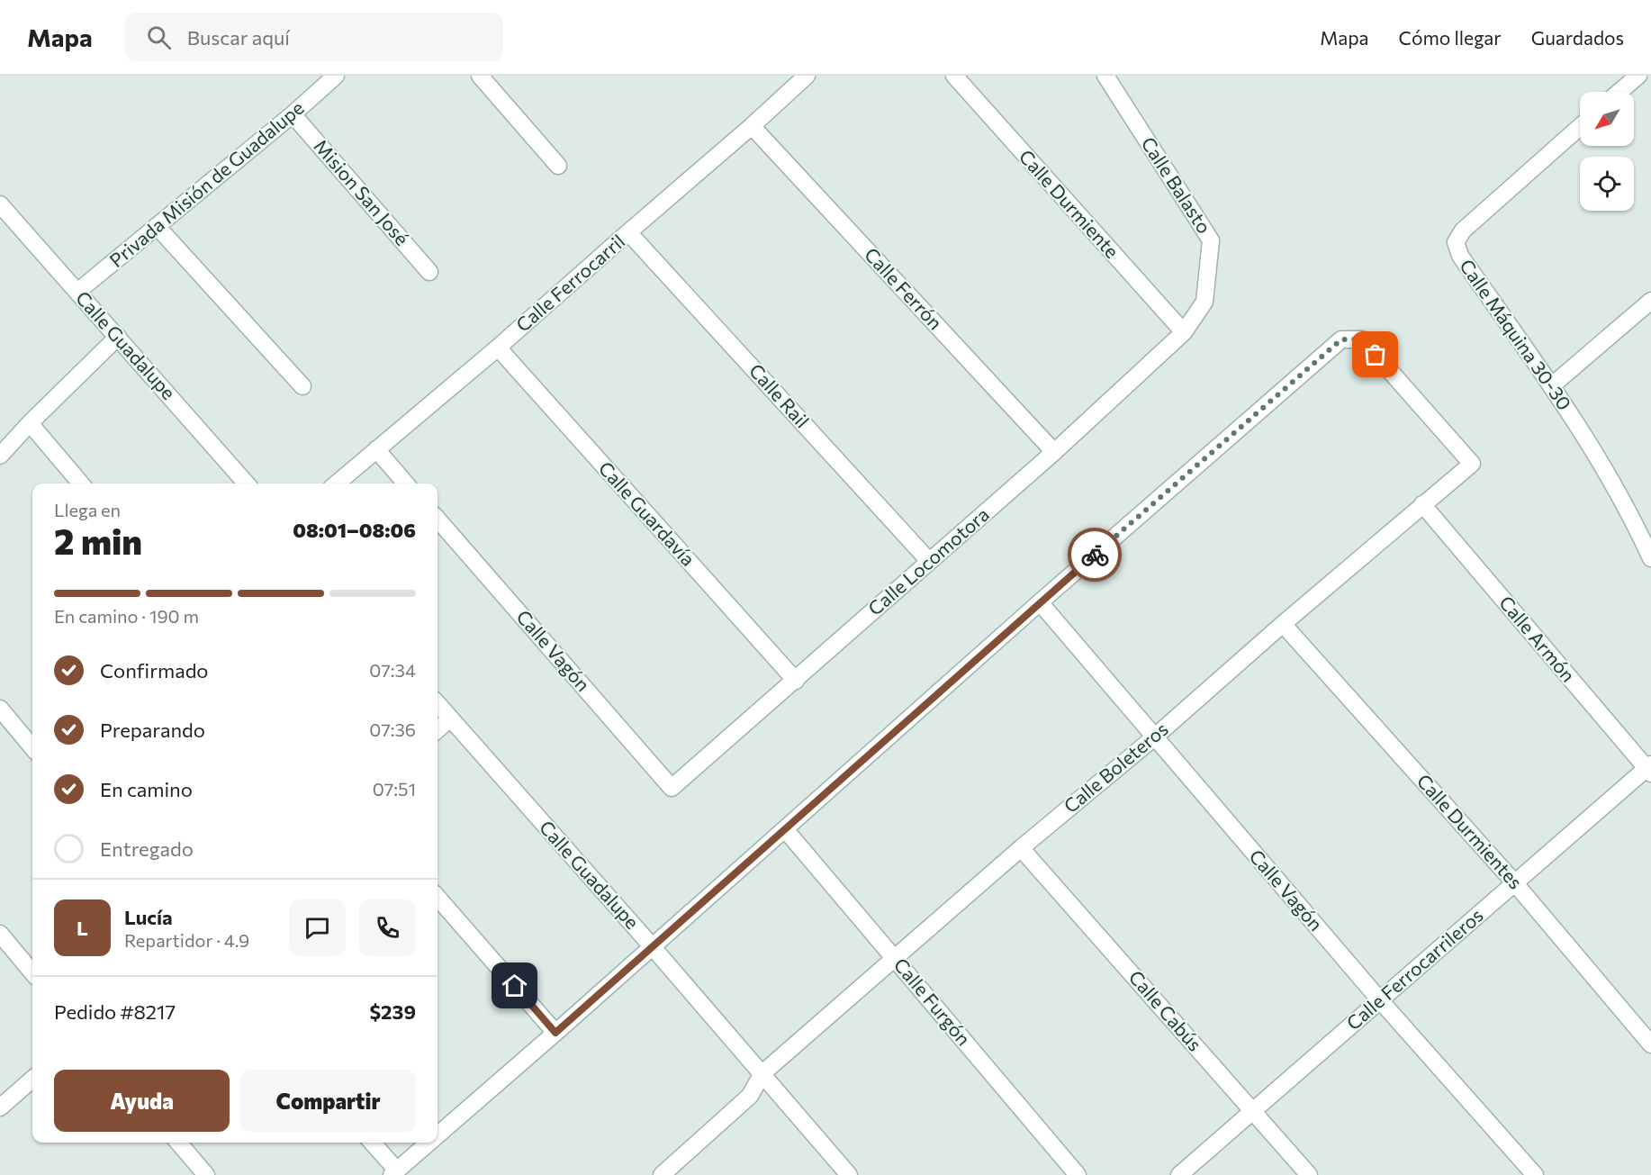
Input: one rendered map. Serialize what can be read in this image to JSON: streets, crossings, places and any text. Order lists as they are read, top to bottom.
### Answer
{
  "streets": {
    "street": [
      "Privada Misión de Guadalupe",
      "Calle Balasto",
      "Mision San José",
      "Calle Durmiente",
      "Calle Ferrocarril",
      "Calle Ferrón",
      "Calle Máquina 30-30",
      "Calle Guadalupe",
      "Calle Rail",
      "Calle Guardavía",
      "Calle Locomotora",
      "Calle Armón",
      "Calle Vagón",
      "Calle Boleteros",
      "Calle Durmientes",
      "Calle Ferrocarrileros",
      "Calle Furgón",
      "Calle Cabús"
    ]
  },
  "crossings": [
    ["Privada Misión de Guadalupe", "Mision San José"],
    ["Privada Misión de Guadalupe", "Calle Guadalupe"],
    ["Calle Balasto", "Calle Durmiente"],
    ["Calle Balasto", "Calle Locomotora"],
    ["Calle Durmiente", "Calle Locomotora"],
    ["Calle Ferrocarril", "Calle Ferrón"],
    ["Calle Ferrocarril", "Calle Rail"],
    ["Calle Ferrocarril", "Calle Guardavía"],
    ["Calle Ferrón", "Calle Locomotora"],
    ["Calle Guadalupe", "Calle Boleteros"],
    ["Calle Rail", "Calle Locomotora"],
    ["Calle Guardavía", "Calle Locomotora"],
    ["Calle Locomotora", "Calle Vagón"],
    ["Calle Armón", "Calle Boleteros"],
    ["Calle Armón", "Calle Ferrocarrileros"],
    ["Calle Vagón", "Calle Boleteros"],
    ["Calle Vagón", "Calle Ferrocarrileros"],
    ["Calle Boleteros", "Calle Durmientes"],
    ["Calle Boleteros", "Calle Furgón"],
    ["Calle Boleteros", "Calle Cabús"],
    ["Calle Durmientes", "Calle Ferrocarrileros"],
    ["Calle Ferrocarrileros", "Calle Cabús"]
  ],
  "north": "bottom left",
  "page": {
    "header": "Mapa",
    "search": "Buscar aquí",
    "nav": ["Mapa", "Cómo llegar", "Guardados"],
    "heading": ["2 min", "Llega en", "08:01–08:06"],
    "panel": [
      "Lucía",
      "Repartidor · 4.9",
      "Pedido #8217",
      "$239"
    ],
    "bar": "En camino · 190 m",
    "list": [
      ["Confirmado", "07:34"],
      ["Preparando", "07:36"],
      ["En camino", "07:51"],
      "Entregado"
    ],
    "round": "L",
    "buttons": ["Ayuda", "Compartir"]
  }
}
